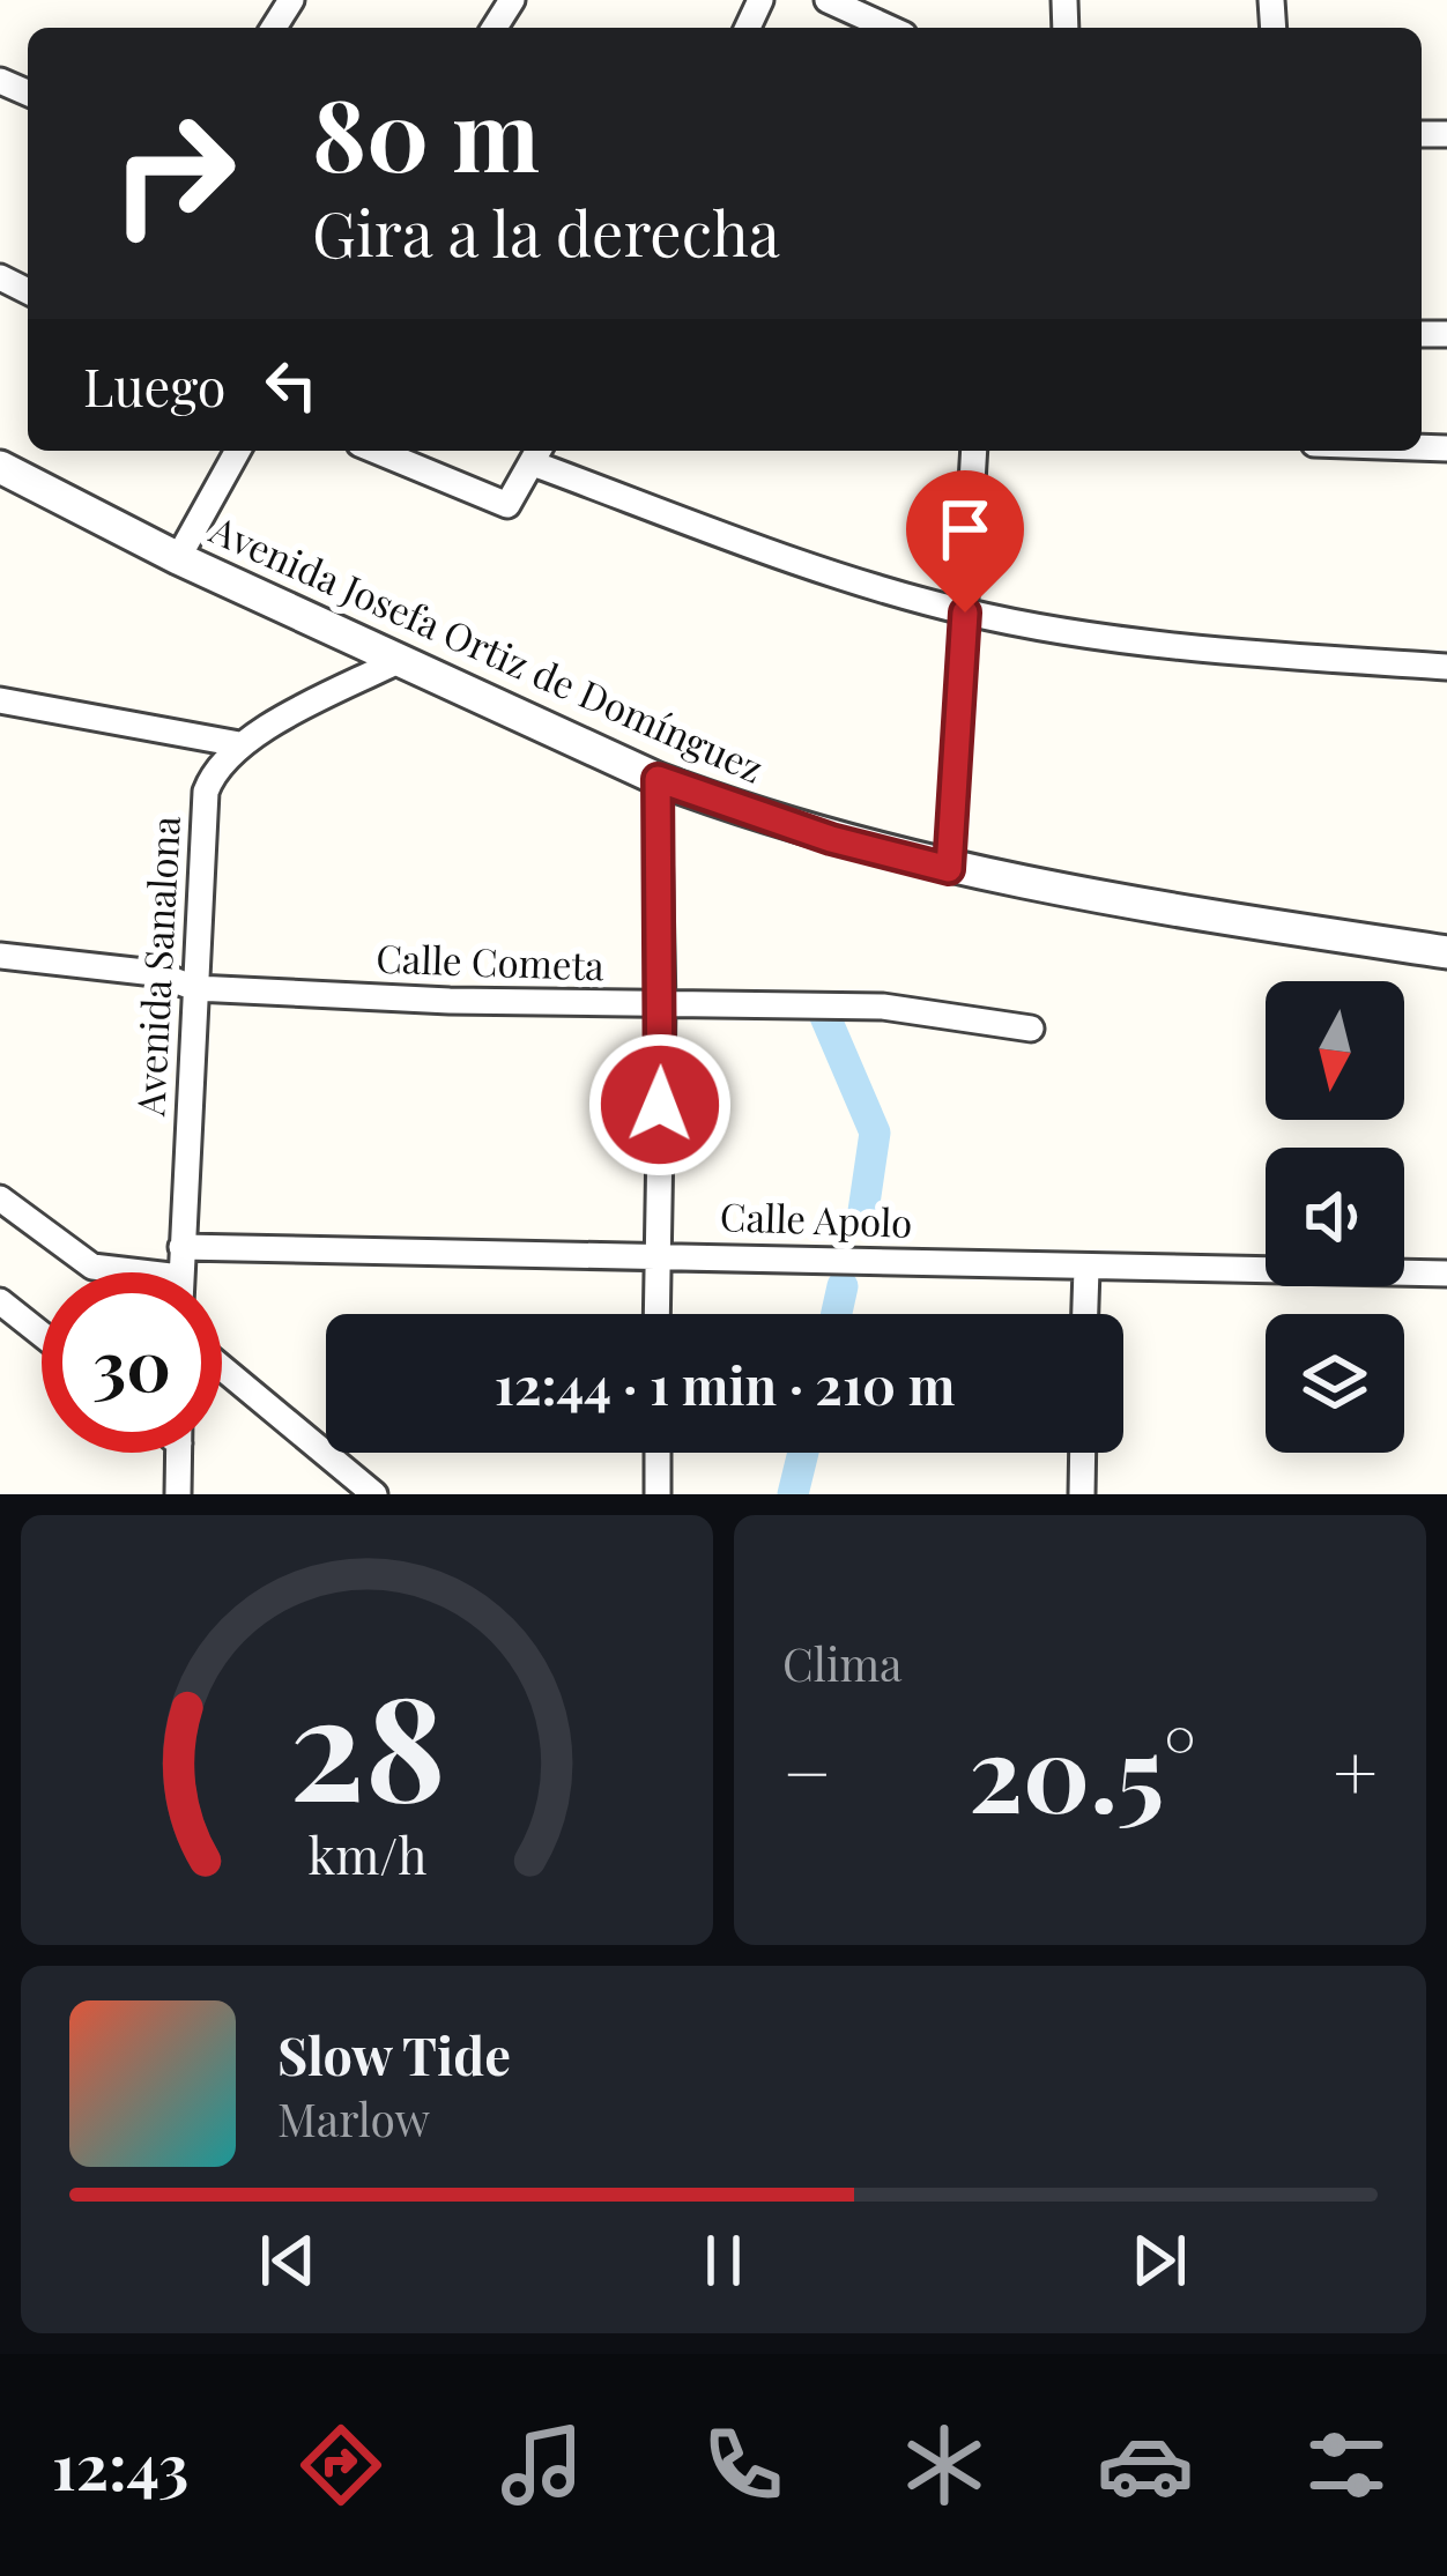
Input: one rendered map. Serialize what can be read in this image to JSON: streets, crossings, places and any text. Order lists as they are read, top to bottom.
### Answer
{
  "streets": {
    "street": [
      "Avenida Josefa Ortiz de Domínguez",
      "Calle Cometa",
      "Avenida Sanalona",
      "Calle Apolo"
    ]
  },
  "crossings": [
    ["Calle Cometa", "Avenida Sanalona"],
    ["Avenida Sanalona", "Calle Apolo"]
  ],
  "north": "bottom",
  "page": {
    "turn": ["80 m", "Gira a la derecha"],
    "then": "Luego",
    "limit": "30",
    "trip": "12:44 · 1 min · 210 m",
    "tile": "Clima",
    "heat": ["−", "20.5°", "+"],
    "song": ["Slow Tide", "Marlow"],
    "tabs": "12:43",
    "gauge": ["28", "km/h"]
  }
}
